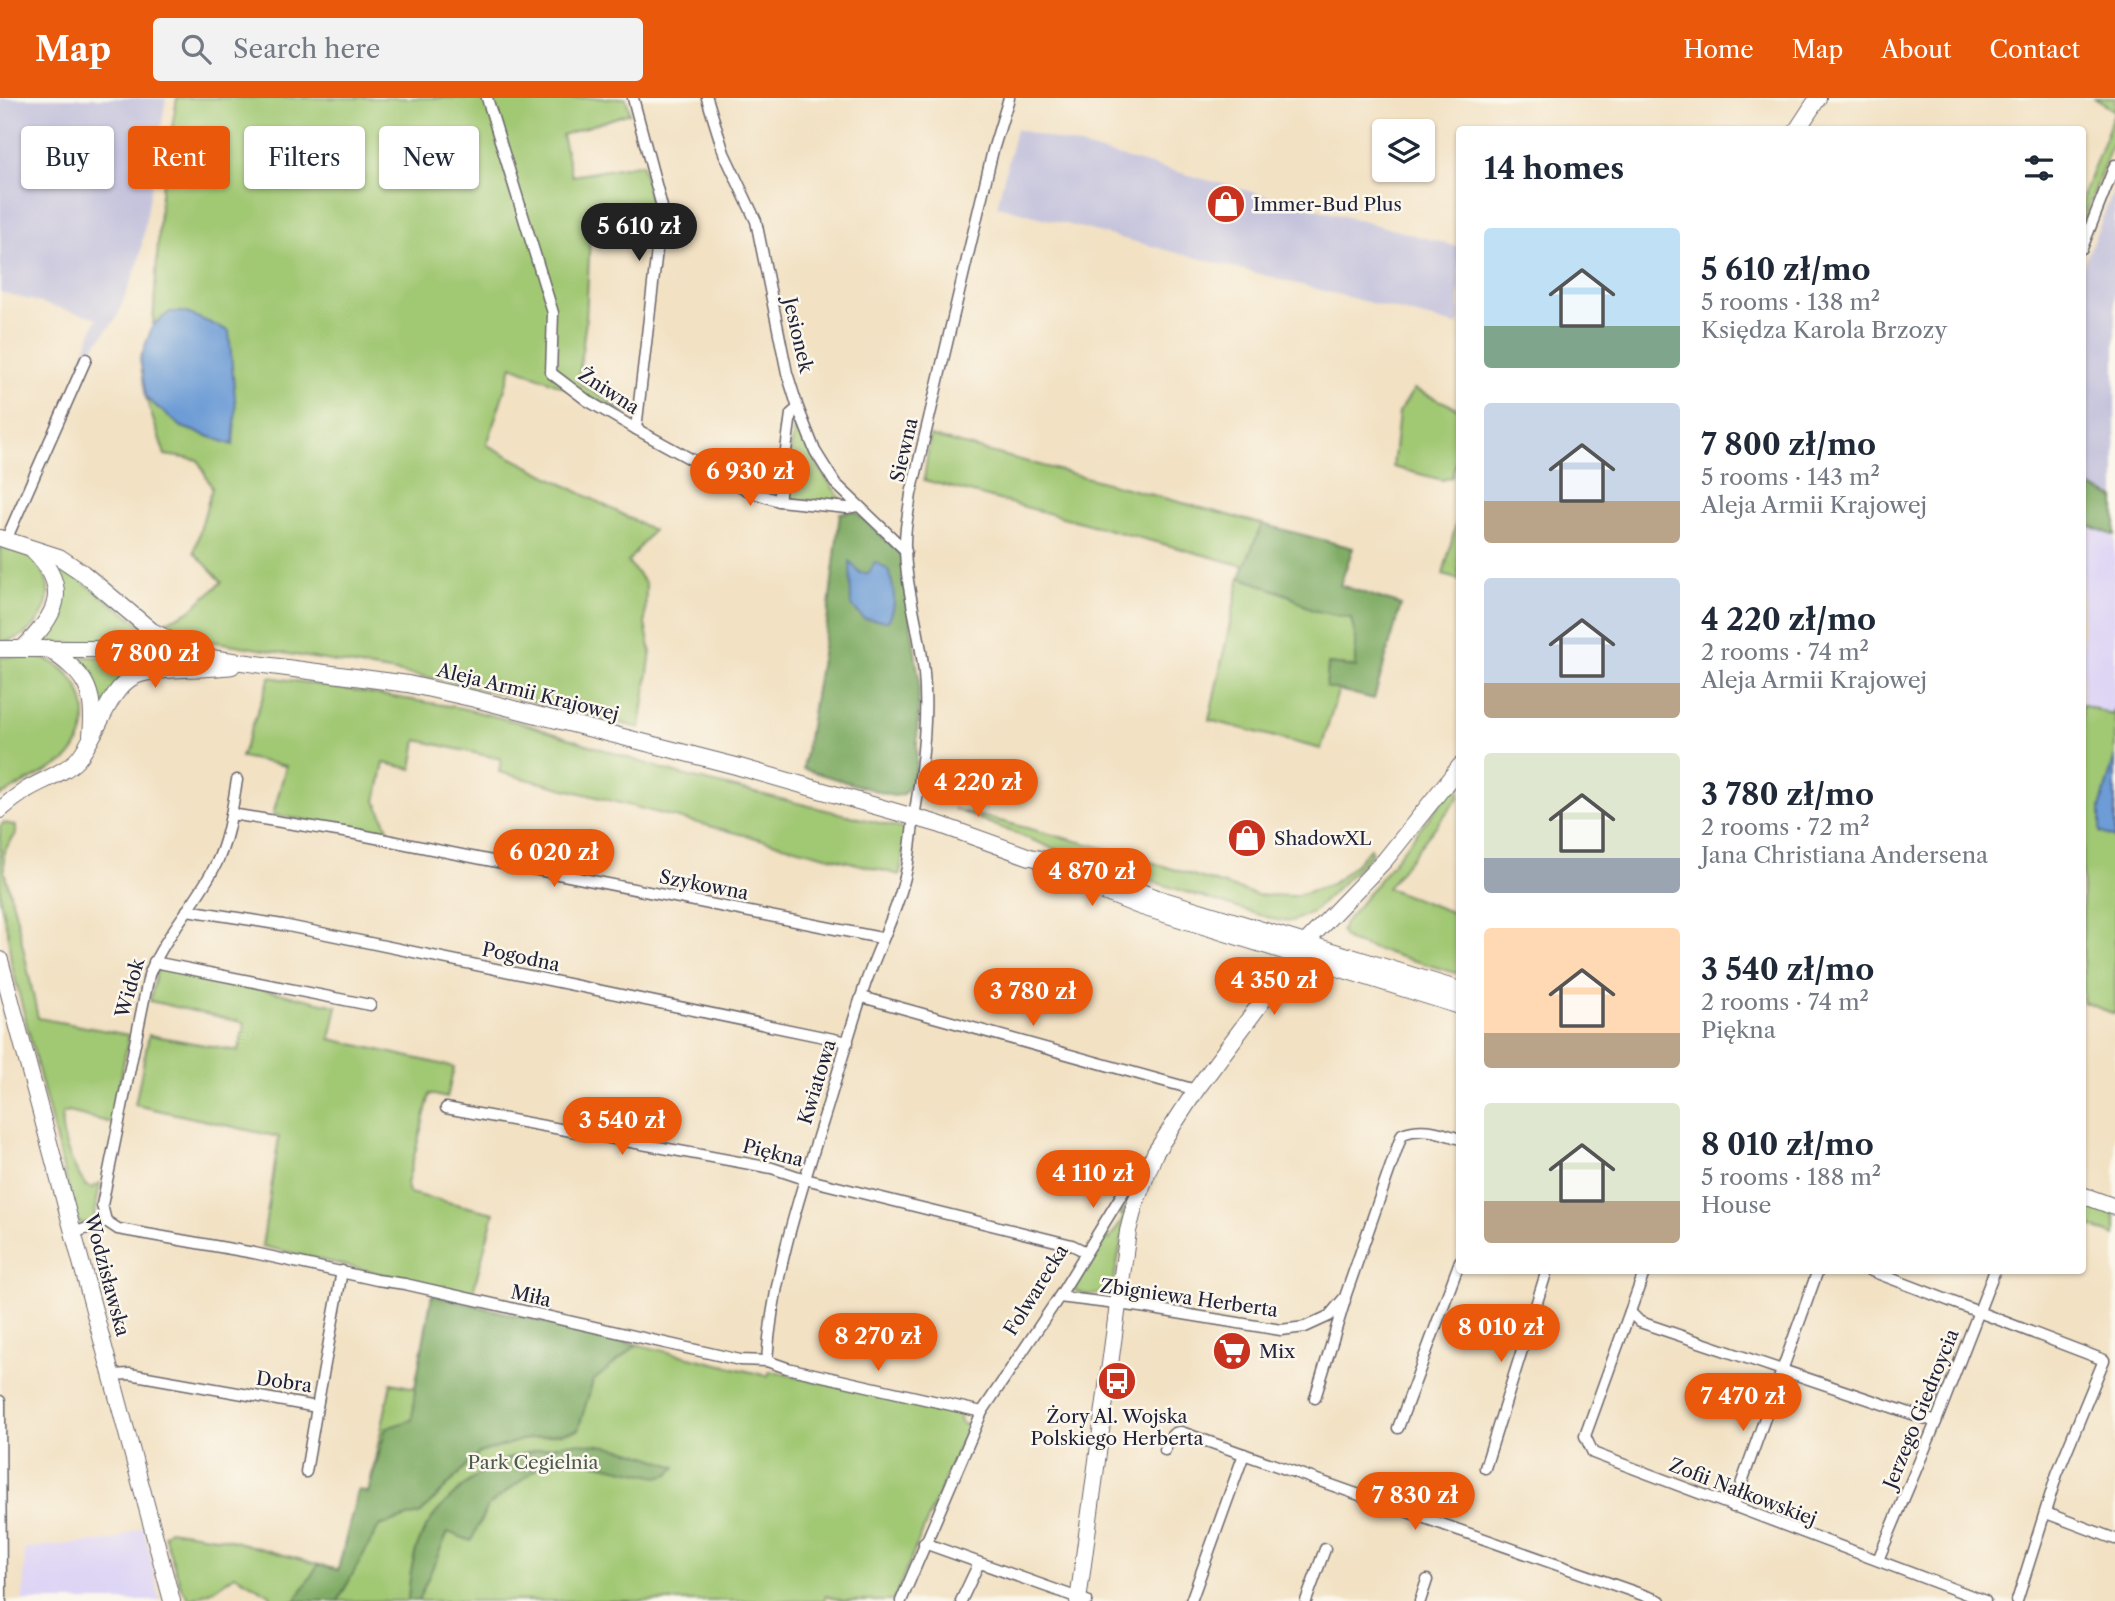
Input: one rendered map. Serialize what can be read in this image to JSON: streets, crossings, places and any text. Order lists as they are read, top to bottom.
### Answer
{
  "streets": {
    "main road": ["Aleja Armii Krajowej", "Wodzisławska", "Folwarecka"],
    "street": [
      "Jesionek",
      "Żniwna",
      "Siewna",
      "Szykowna",
      "Pogodna",
      "Widok",
      "Kwiatowa",
      "Piękna",
      "Miła",
      "Zbigniewa Herberta",
      "Dobra",
      "Jerzego Giedroycia",
      "Zofii Nałkowskiej"
    ]
  },
  "crossings": [
    ["Jesionek", "Żniwna"],
    ["Jesionek", "Siewna"],
    ["Siewna", "Aleja Armii Krajowej"],
    ["Siewna", "Kwiatowa"],
    ["Aleja Armii Krajowej", "Kwiatowa"],
    ["Aleja Armii Krajowej", "Folwarecka"],
    ["Szykowna", "Widok"],
    ["Szykowna", "Kwiatowa"],
    ["Pogodna", "Widok"],
    ["Pogodna", "Kwiatowa"],
    ["Widok", "Miła"],
    ["Kwiatowa", "Piękna"],
    ["Kwiatowa", "Miła"],
    ["Piękna", "Folwarecka"],
    ["Wodzisławska", "Dobra"],
    ["Folwarecka", "Miła"],
    ["Folwarecka", "Zbigniewa Herberta"],
    ["Miła", "Dobra"],
    ["Jerzego Giedroycia", "Zofii Nałkowskiej"]
  ],
  "parks": ["Park Cegielnia"],
  "places": {
    "shop": ["Immer-Bud Plus", "ShadowXL"],
    "supermarket": ["Mix"],
    "bus stop": ["Żory Al. Wojska Polskiego Herberta"]
  },
  "page": {
    "header": "Map",
    "search": "Search here",
    "nav": [
      "Home",
      "Map",
      "About",
      "Contact"
    ],
    "chip": [
      "Buy",
      "Rent",
      "Filters",
      "New"
    ],
    "heading": "14 homes",
    "price": [
      "5 610 zł",
      "6 930 zł",
      "7 800 zł",
      "4 220 zł",
      "6 020 zł",
      "4 870 zł",
      "4 350 zł",
      "3 780 zł",
      "3 540 zł",
      "4 110 zł",
      "8 010 zł",
      "8 270 zł",
      "7 470 zł",
      "7 830 zł"
    ],
    "list": [
      {
        "name": "5 610 zł/mo",
        "note": "5 rooms · 138 m² · Księdza Karola Brzozy"
      },
      {
        "name": "7 800 zł/mo",
        "note": "5 rooms · 143 m² · Aleja Armii Krajowej"
      },
      {
        "name": "4 220 zł/mo",
        "note": "2 rooms · 74 m² · Aleja Armii Krajowej"
      },
      {
        "name": "3 780 zł/mo",
        "note": "2 rooms · 72 m² · Jana Christiana Andersena"
      },
      {
        "name": "3 540 zł/mo",
        "note": "2 rooms · 74 m² · Piękna"
      },
      {
        "name": "8 010 zł/mo",
        "note": "5 rooms · 188 m² · House"
      }
    ]
  }
}
